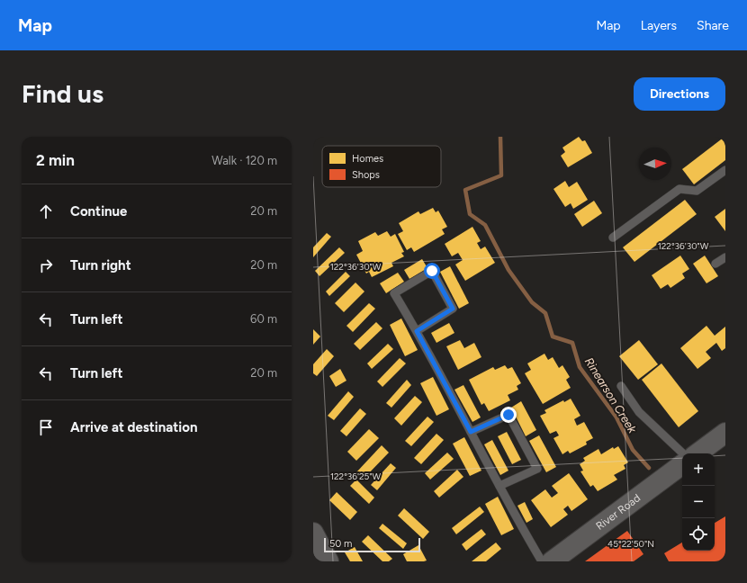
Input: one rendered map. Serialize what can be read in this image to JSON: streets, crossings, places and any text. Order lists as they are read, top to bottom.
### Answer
{
  "streets": {
    "street": ["River Road"]
  },
  "water": ["Rinearson Creek"],
  "legend": ["Homes", "Shops"],
  "scale_bar": "50 m",
  "north": "right",
  "page": {
    "header": "Map",
    "nav": ["Map", "Layers", "Share"],
    "buttons": "Directions",
    "title": "Find us",
    "heading": ["2 min", "Walk · 120 m"],
    "list": [
      ["Continue", "20 m"],
      ["Turn right", "20 m"],
      ["Turn left", "60 m"],
      ["Turn left", "20 m"],
      "Arrive at destination"
    ],
    "map_buttons": ["+", "−"],
    "scale": "50 m"
  },
  "coordinates": ["122°36'30\"W", "122°36'25\"W", "45°22'50\"N"]
}
